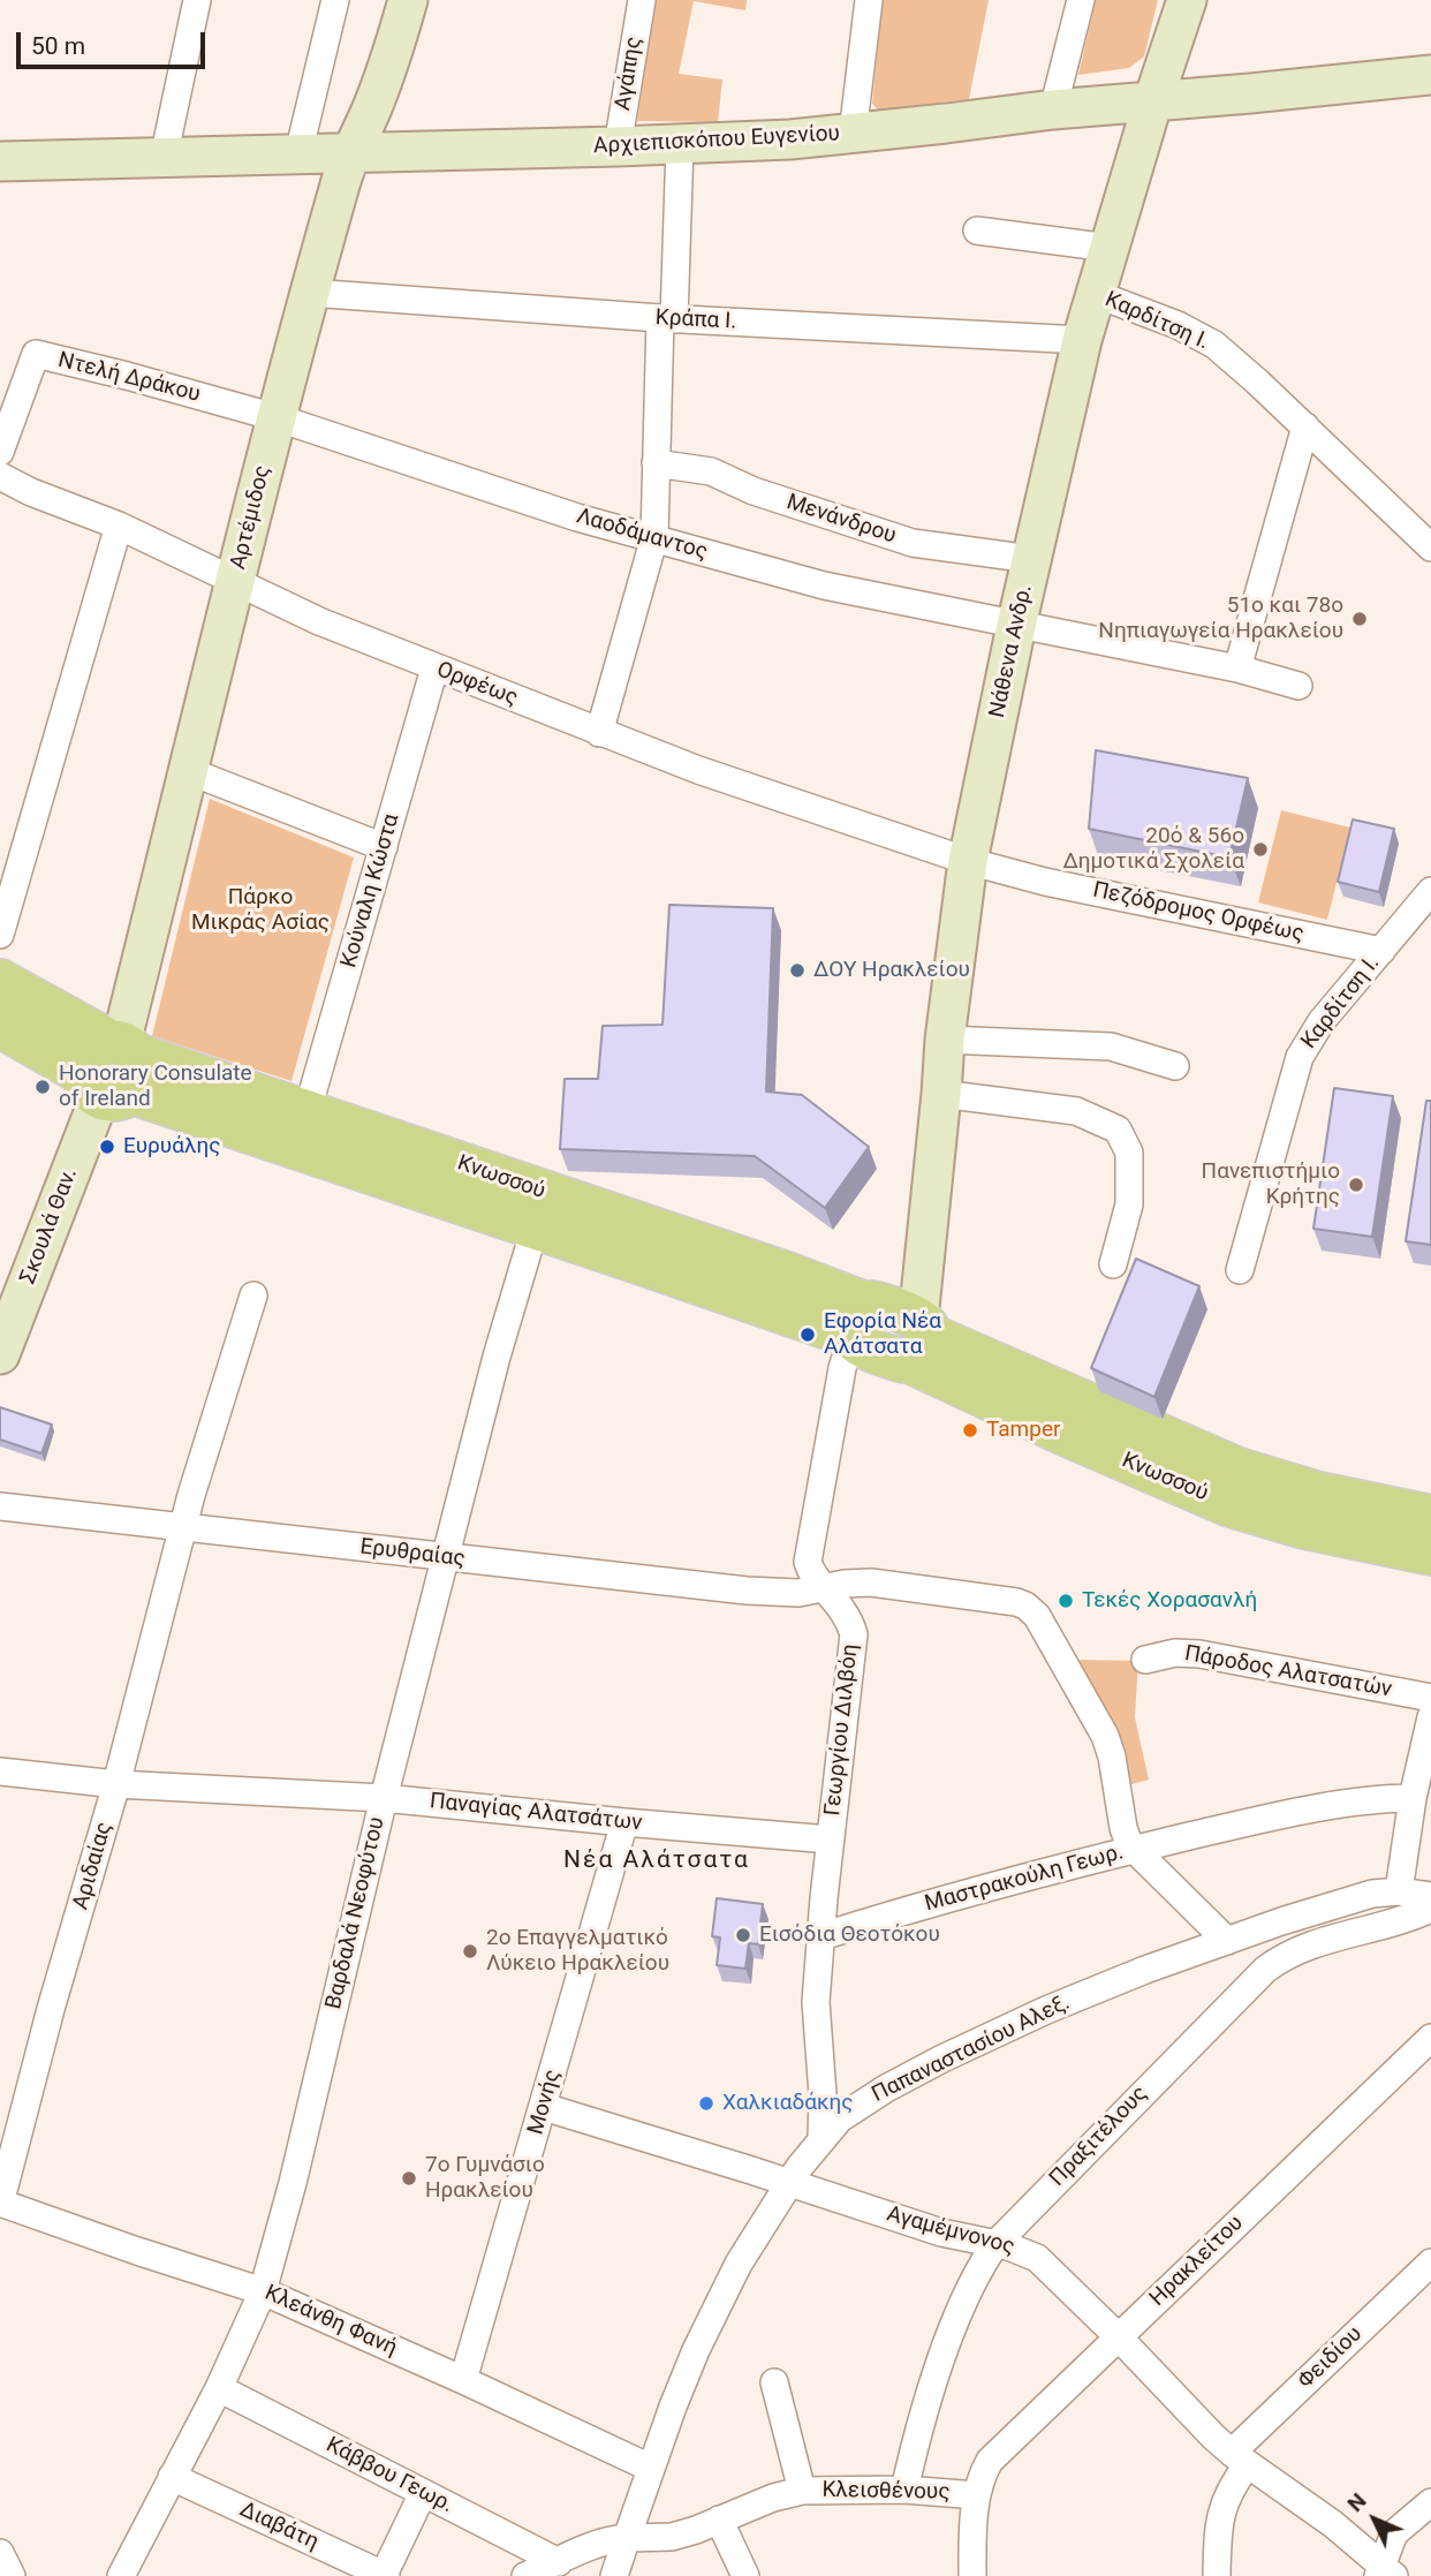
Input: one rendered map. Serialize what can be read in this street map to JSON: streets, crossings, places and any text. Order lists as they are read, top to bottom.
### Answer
{
  "streets": {
    "main road": ["Κνωσσού"],
    "street": [
      "Αγάπης",
      "Αρχιεπισκόπου Ευγενίου",
      "Κράπα Ι.",
      "Καρδίτση Ι.",
      "Ντελή Δράκου",
      "Αρτέμιδος",
      "Μενάνδρου",
      "Λαοδάμαντος",
      "Νάθενα Ανδρ.",
      "Ορφέως",
      "Κούναλη Κώστα",
      "Πεζόδρομος Ορφέως",
      "Σκουλά Θαν.",
      "Ερυθραίας",
      "Πάροδος Αλατσατών",
      "Γεωργίου Διλβόη",
      "Παναγίας Αλατσάτων",
      "Αριδαίας",
      "Μαστρακούλη Γεωρ.",
      "Βαρδαλά Νεοφύτου",
      "Παπαναστασίου Αλεξ.",
      "Μονής",
      "Πραξιτέλους",
      "Αγαμέμνονος",
      "Ηρακλείτου",
      "Κλεάνθη Φανή",
      "Φειδίου",
      "Κάββου Γεωρ.",
      "Κλεισθένους",
      "Διαβάτη"
    ]
  },
  "crossings": [
    ["Αγάπης", "Αρχιεπισκόπου Ευγενίου"],
    ["Αρχιεπισκόπου Ευγενίου", "Αρτέμιδος"],
    ["Αρχιεπισκόπου Ευγενίου", "Νάθενα Ανδρ."],
    ["Κράπα Ι.", "Αρτέμιδος"],
    ["Κράπα Ι.", "Νάθενα Ανδρ."],
    ["Καρδίτση Ι.", "Νάθενα Ανδρ."],
    ["Καρδίτση Ι.", "Πεζόδρομος Ορφέως"],
    ["Ντελή Δράκου", "Αρτέμιδος"],
    ["Ντελή Δράκου", "Λαοδάμαντος"],
    ["Αρτέμιδος", "Λαοδάμαντος"],
    ["Αρτέμιδος", "Ορφέως"],
    ["Αρτέμιδος", "Κνωσσού"],
    ["Αρτέμιδος", "Σκουλά Θαν."],
    ["Μενάνδρου", "Νάθενα Ανδρ."],
    ["Λαοδάμαντος", "Νάθενα Ανδρ."],
    ["Νάθενα Ανδρ.", "Ορφέως"],
    ["Νάθενα Ανδρ.", "Πεζόδρομος Ορφέως"],
    ["Νάθενα Ανδρ.", "Κνωσσού"],
    ["Ορφέως", "Κούναλη Κώστα"],
    ["Ορφέως", "Πεζόδρομος Ορφέως"],
    ["Κούναλη Κώστα", "Κνωσσού"],
    ["Κνωσσού", "Σκουλά Θαν."],
    ["Κνωσσού", "Γεωργίου Διλβόη"],
    ["Κνωσσού", "Βαρδαλά Νεοφύτου"],
    ["Ερυθραίας", "Γεωργίου Διλβόη"],
    ["Ερυθραίας", "Αριδαίας"],
    ["Ερυθραίας", "Μαστρακούλη Γεωρ."],
    ["Ερυθραίας", "Βαρδαλά Νεοφύτου"],
    ["Γεωργίου Διλβόη", "Παναγίας Αλατσάτων"],
    ["Γεωργίου Διλβόη", "Μαστρακούλη Γεωρ."],
    ["Γεωργίου Διλβόη", "Παπαναστασίου Αλεξ."],
    ["Παναγίας Αλατσάτων", "Αριδαίας"],
    ["Παναγίας Αλατσάτων", "Βαρδαλά Νεοφύτου"],
    ["Παναγίας Αλατσάτων", "Μονής"],
    ["Αριδαίας", "Κλεάνθη Φανή"],
    ["Μαστρακούλη Γεωρ.", "Παπαναστασίου Αλεξ."],
    ["Βαρδαλά Νεοφύτου", "Κλεάνθη Φανή"],
    ["Βαρδαλά Νεοφύτου", "Κάββου Γεωρ."],
    ["Βαρδαλά Νεοφύτου", "Διαβάτη"],
    ["Παπαναστασίου Αλεξ.", "Αγαμέμνονος"],
    ["Παπαναστασίου Αλεξ.", "Κλεάνθη Φανή"],
    ["Παπαναστασίου Αλεξ.", "Κλεισθένους"],
    ["Μονής", "Αγαμέμνονος"],
    ["Μονής", "Κλεάνθη Φανή"],
    ["Πραξιτέλους", "Αγαμέμνονος"],
    ["Πραξιτέλους", "Κλεισθένους"],
    ["Αγαμέμνονος", "Ηρακλείτου"],
    ["Αγαμέμνονος", "Φειδίου"],
    ["Ηρακλείτου", "Κλεισθένους"]
  ],
  "districts": ["Νέα Αλάτσατα"],
  "parks": ["Πάρκο Μικράς Ασίας"],
  "places": [
    "51ο και 78ο Νηπιαγωγεία Ηρακλείου",
    "20ό & 56ο Δημοτικά Σχολεία",
    "ΔΟΥ Ηρακλείου",
    "Honorary Consulate of Ireland",
    "Ευρυάλης",
    "Πανεπιστήμιο Κρήτης",
    "Εφορία Νέα Αλάτσατα",
    "Tamper",
    "Τεκές Χορασανλή",
    "Εισόδια Θεοτόκου",
    "2ο Επαγγελματικό Λύκειο Ηρακλείου",
    "Χαλκιαδάκης",
    "7o Γυμνάσιο Ηρακλείου"
  ],
  "scale_bar": "50 m",
  "north": "top left"
}
